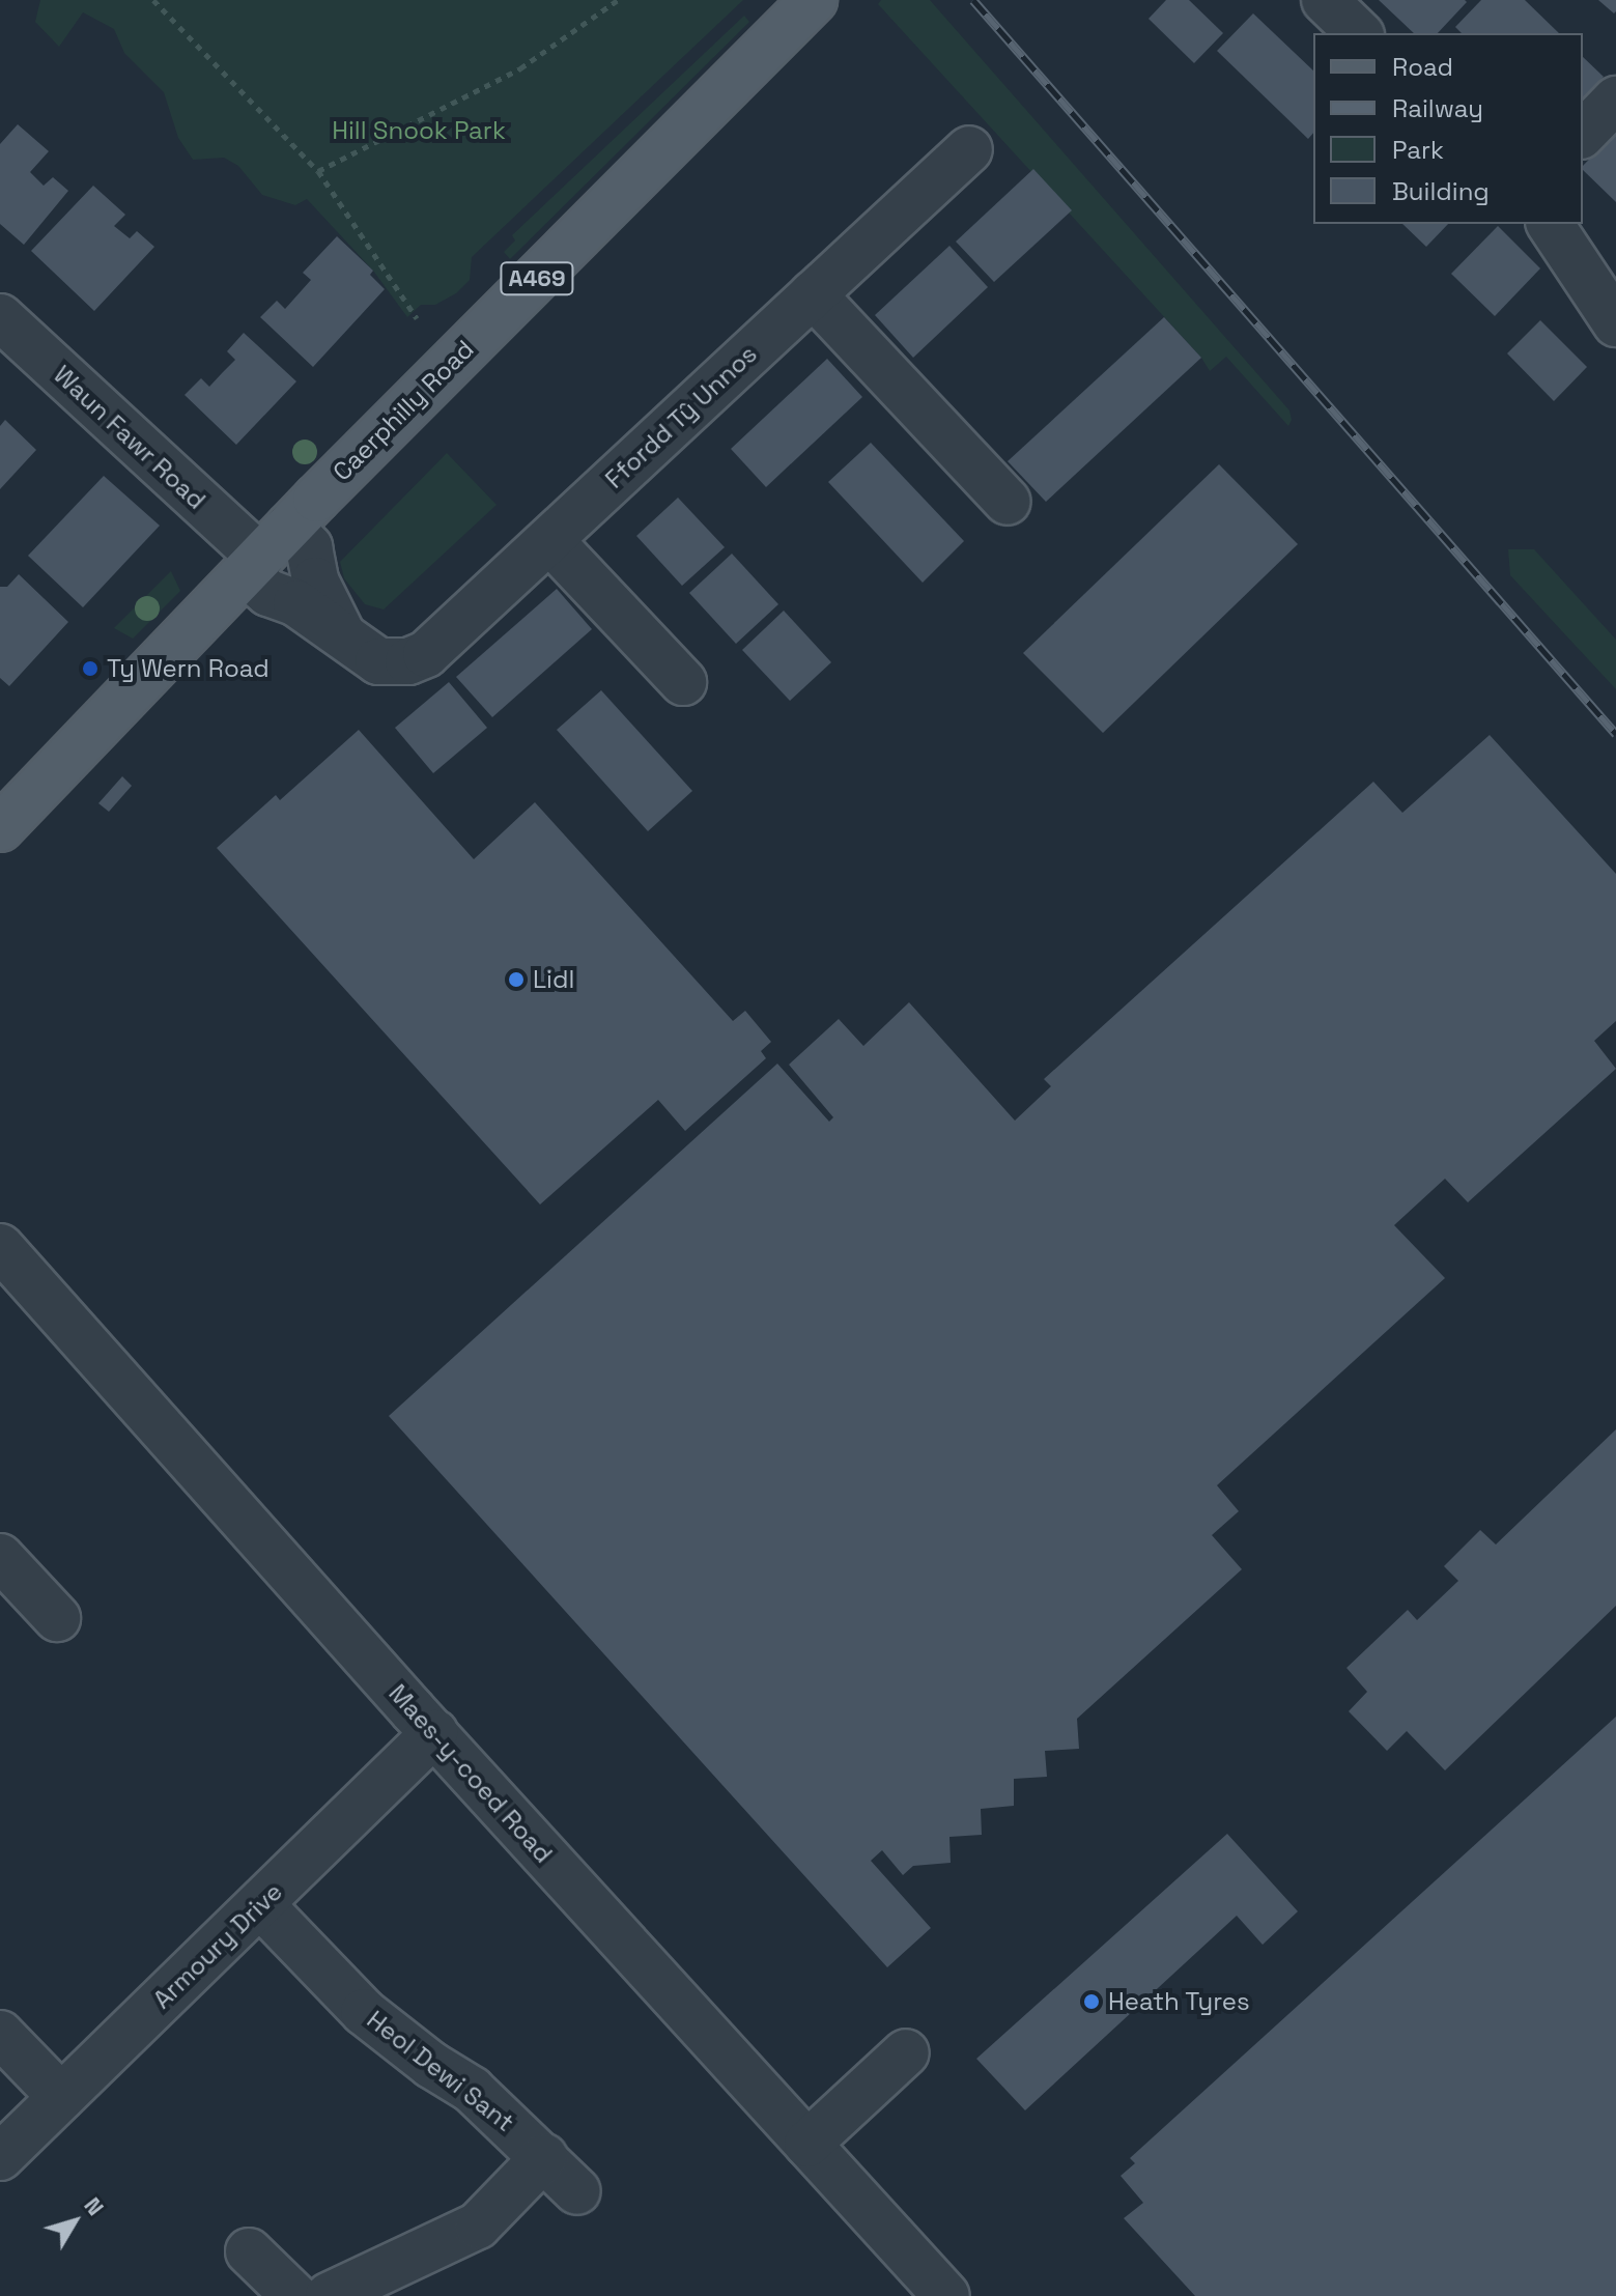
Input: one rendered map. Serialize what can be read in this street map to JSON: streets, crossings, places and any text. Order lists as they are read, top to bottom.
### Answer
{
  "streets": {
    "main road": ["A469", "Caerphilly Road"],
    "street": [
      "Ffordd Tŷ Unnos",
      "Waun Fawr Road",
      "Maes-y-coed Road",
      "Armoury Drive",
      "Heol Dewi Sant"
    ]
  },
  "crossings": [
    ["Caerphilly Road", "Ffordd Tŷ Unnos"],
    ["Caerphilly Road", "Waun Fawr Road"],
    ["Ffordd Tŷ Unnos", "Waun Fawr Road"],
    ["Maes-y-coed Road", "Armoury Drive"],
    ["Armoury Drive", "Heol Dewi Sant"]
  ],
  "parks": ["Hill Snook Park"],
  "places": ["Ty Wern Road", "Lidl", "Heath Tyres"],
  "legend": [
    "Road",
    "Railway",
    "Park",
    "Building"
  ],
  "north": "top right"
}
